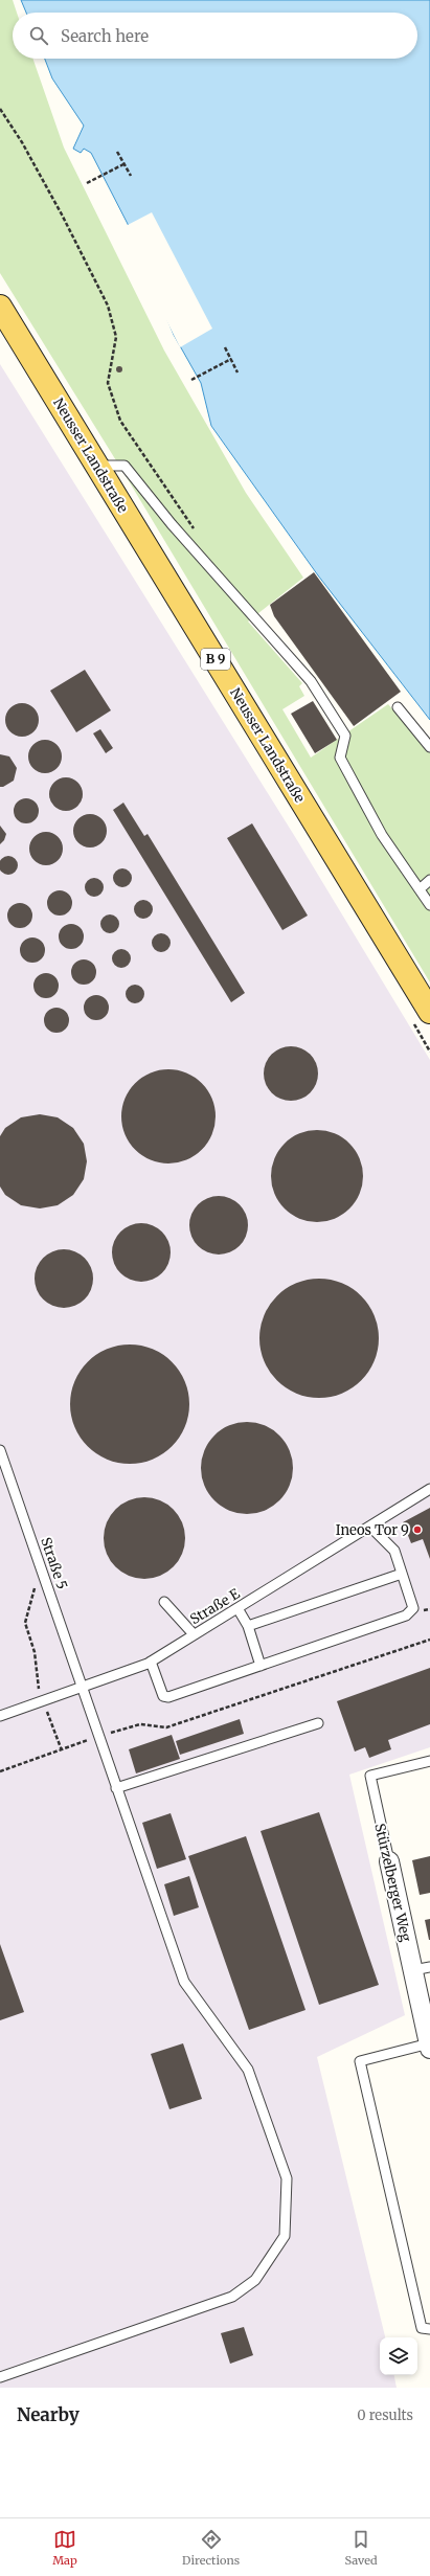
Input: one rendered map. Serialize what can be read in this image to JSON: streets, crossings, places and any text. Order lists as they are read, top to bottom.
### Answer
{
  "streets": {
    "main road": ["Neusser Landstraße", "B 9"],
    "street": ["Stürzelberger Weg"],
    "lane": ["Straße 5", "Straße E"]
  },
  "crossings": [
    ["Straße 5", "Straße E"]
  ],
  "places": ["Ineos Tor 9"],
  "page": {
    "search": "Search here",
    "heading": ["Nearby", "0 results"],
    "nav": ["Map", "Directions", "Saved"]
  }
}
